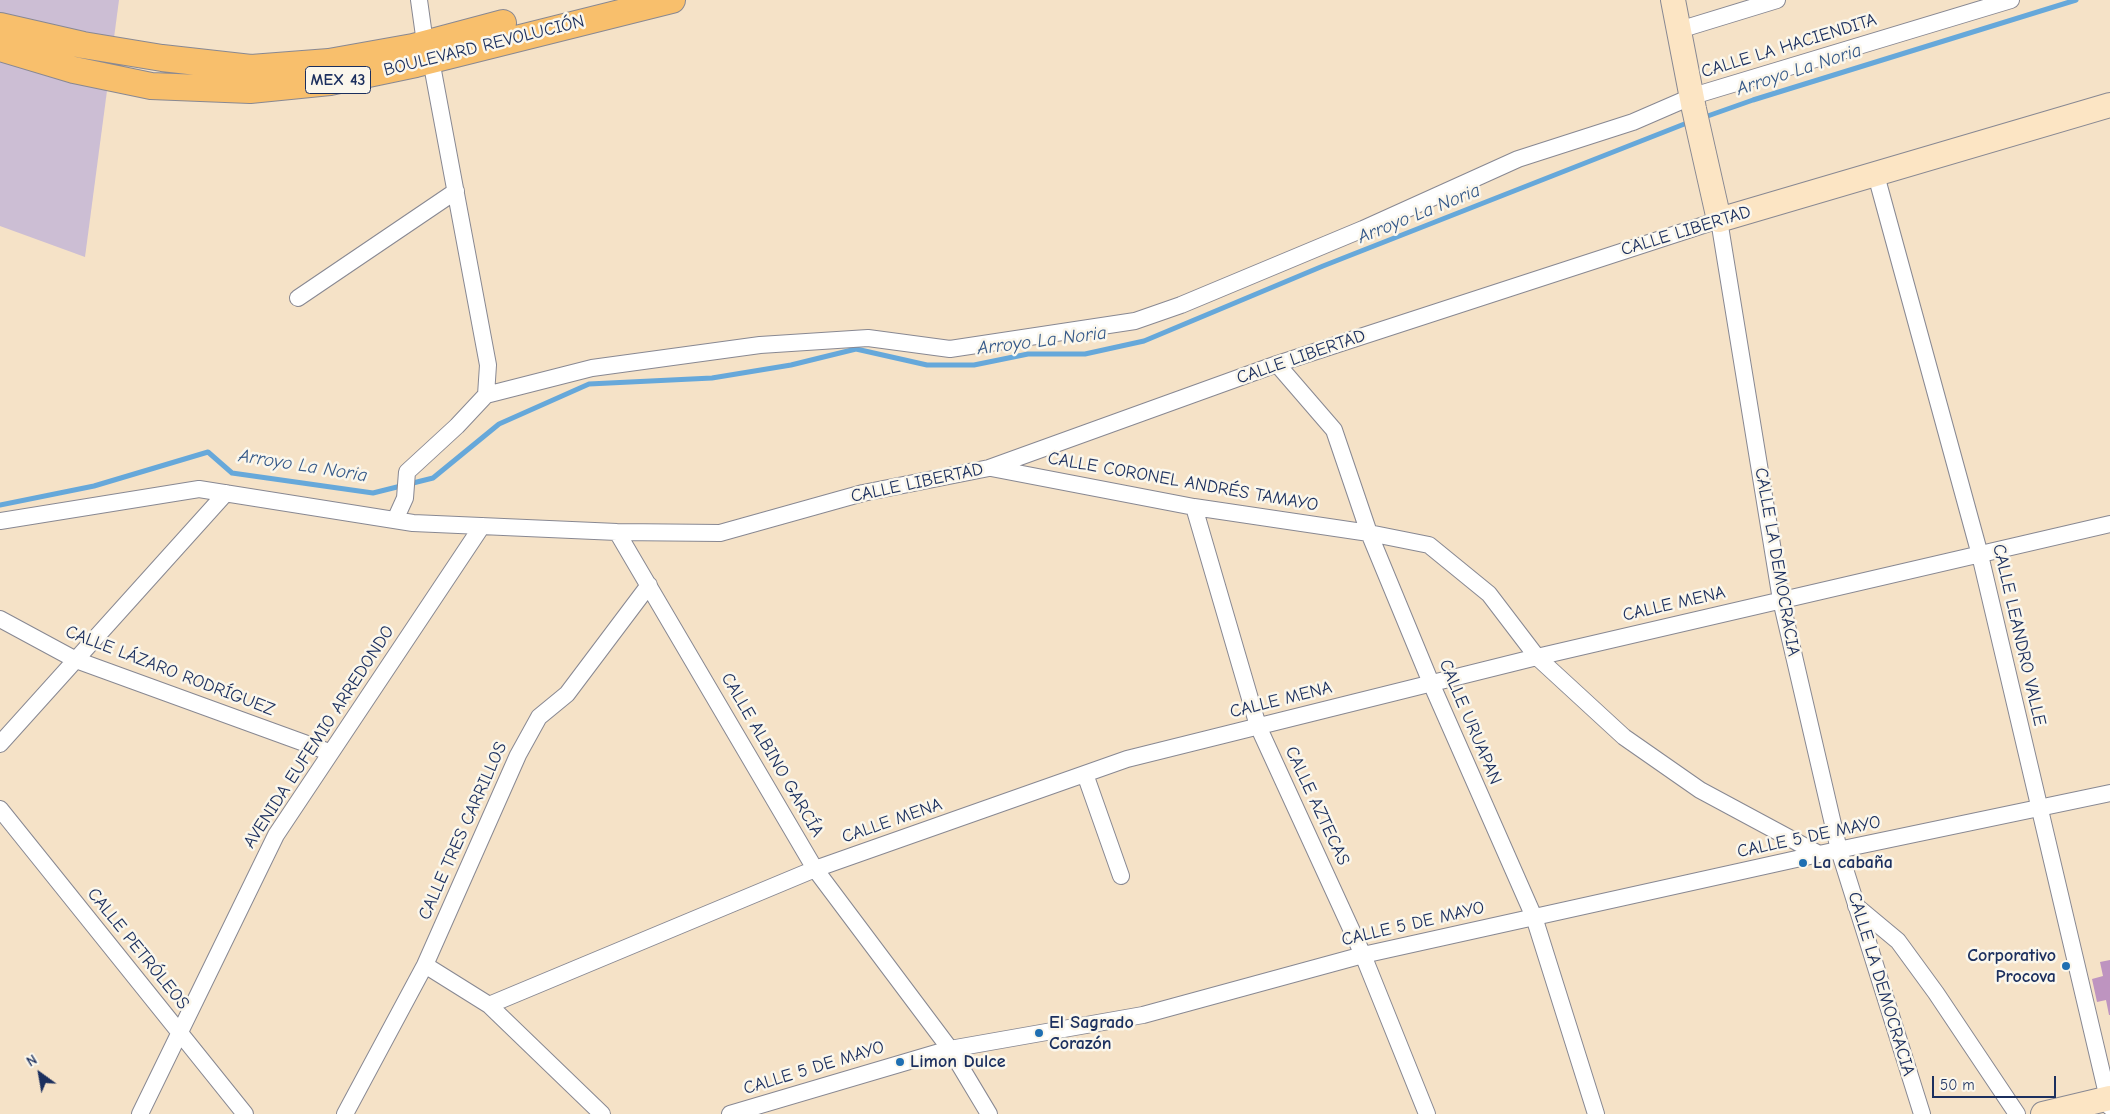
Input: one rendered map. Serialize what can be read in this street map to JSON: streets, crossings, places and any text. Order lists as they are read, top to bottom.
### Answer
{
  "streets": {
    "main road": ["BOULEVARD REVOLUCIÓN", "MEX 43"],
    "street": [
      "CALLE LA HACIENDITA",
      "CALLE LIBERTAD",
      "CALLE CORONEL ANDRÉS TAMAYO",
      "CALLE LA DEMOCRACIA",
      "CALLE MENA",
      "CALLE LEANDRO VALLE",
      "CALLE LÁZARO RODRÍGUEZ",
      "CALLE URUAPAN",
      "AVENIDA EUFEMIO ARREDONDO",
      "CALLE ALBINO GARCÍA",
      "CALLE AZTECAS",
      "CALLE TRES CARRILLOS",
      "CALLE 5 DE MAYO",
      "CALLE PETRÓLEOS"
    ]
  },
  "crossings": [
    ["CALLE LA HACIENDITA", "CALLE LA DEMOCRACIA"],
    ["CALLE LIBERTAD", "CALLE CORONEL ANDRÉS TAMAYO"],
    ["CALLE LIBERTAD", "CALLE LA DEMOCRACIA"],
    ["CALLE LIBERTAD", "CALLE LEANDRO VALLE"],
    ["CALLE LIBERTAD", "CALLE URUAPAN"],
    ["CALLE LIBERTAD", "AVENIDA EUFEMIO ARREDONDO"],
    ["CALLE LIBERTAD", "CALLE ALBINO GARCÍA"],
    ["CALLE CORONEL ANDRÉS TAMAYO", "CALLE MENA"],
    ["CALLE CORONEL ANDRÉS TAMAYO", "CALLE URUAPAN"],
    ["CALLE CORONEL ANDRÉS TAMAYO", "CALLE AZTECAS"],
    ["CALLE CORONEL ANDRÉS TAMAYO", "CALLE 5 DE MAYO"],
    ["CALLE LA DEMOCRACIA", "CALLE MENA"],
    ["CALLE LA DEMOCRACIA", "CALLE 5 DE MAYO"],
    ["CALLE MENA", "CALLE LEANDRO VALLE"],
    ["CALLE MENA", "CALLE URUAPAN"],
    ["CALLE MENA", "CALLE ALBINO GARCÍA"],
    ["CALLE MENA", "CALLE AZTECAS"],
    ["CALLE LEANDRO VALLE", "CALLE 5 DE MAYO"],
    ["CALLE LÁZARO RODRÍGUEZ", "AVENIDA EUFEMIO ARREDONDO"],
    ["CALLE URUAPAN", "CALLE 5 DE MAYO"],
    ["AVENIDA EUFEMIO ARREDONDO", "CALLE PETRÓLEOS"],
    ["CALLE ALBINO GARCÍA", "CALLE TRES CARRILLOS"],
    ["CALLE ALBINO GARCÍA", "CALLE 5 DE MAYO"],
    ["CALLE AZTECAS", "CALLE 5 DE MAYO"]
  ],
  "water": ["Arroyo La Noria"],
  "places": [
    "La cabaña",
    "Corporativo Procova",
    "El Sagrado Corazón",
    "Limon Dulce"
  ],
  "scale_bar": "50 m",
  "north": "top left"
}
